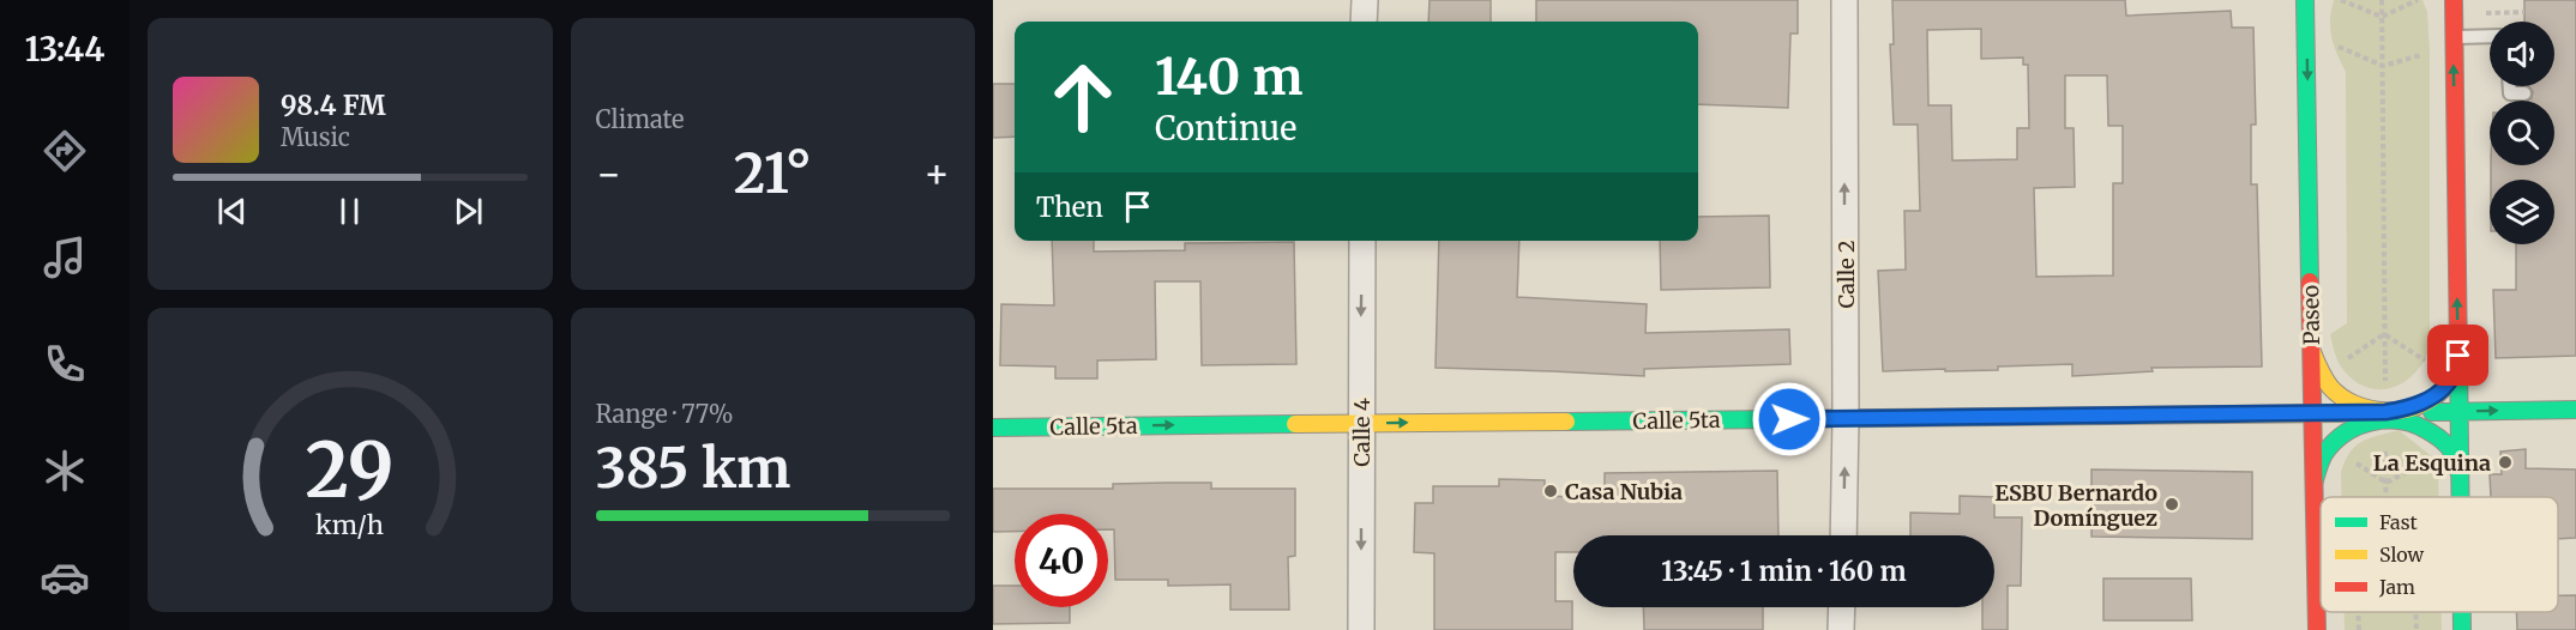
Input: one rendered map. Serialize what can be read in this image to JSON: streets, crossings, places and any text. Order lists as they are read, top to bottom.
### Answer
{
  "streets": {
    "main road": ["Paseo", "Calle 5ta"],
    "street": ["Calle 2", "Calle 4"]
  },
  "crossings": [
    ["Calle 2", "Calle 5ta"],
    ["Paseo", "Calle 5ta"],
    ["Calle 5ta", "Calle 4"]
  ],
  "one_way": [
    "Calle 2",
    "Paseo",
    "Calle 5ta",
    "Calle 4"
  ],
  "places": ["La Esquina", "Casa Nubia", "ESBU Bernardo Domínguez"],
  "legend": ["Fast", "Slow", "Jam"],
  "page": {
    "tabs": "13:44",
    "tile": [
      "Climate",
      ["Range · 77%", "385 km"]
    ],
    "turn": ["140 m", "Continue"],
    "song": ["98.4 FM", "Music"],
    "heat": ["−", "21°", "+"],
    "then": "Then",
    "limit": "40",
    "trip": "13:45 · 1 min · 160 m",
    "gauge": ["29", "km/h"]
  }
}
